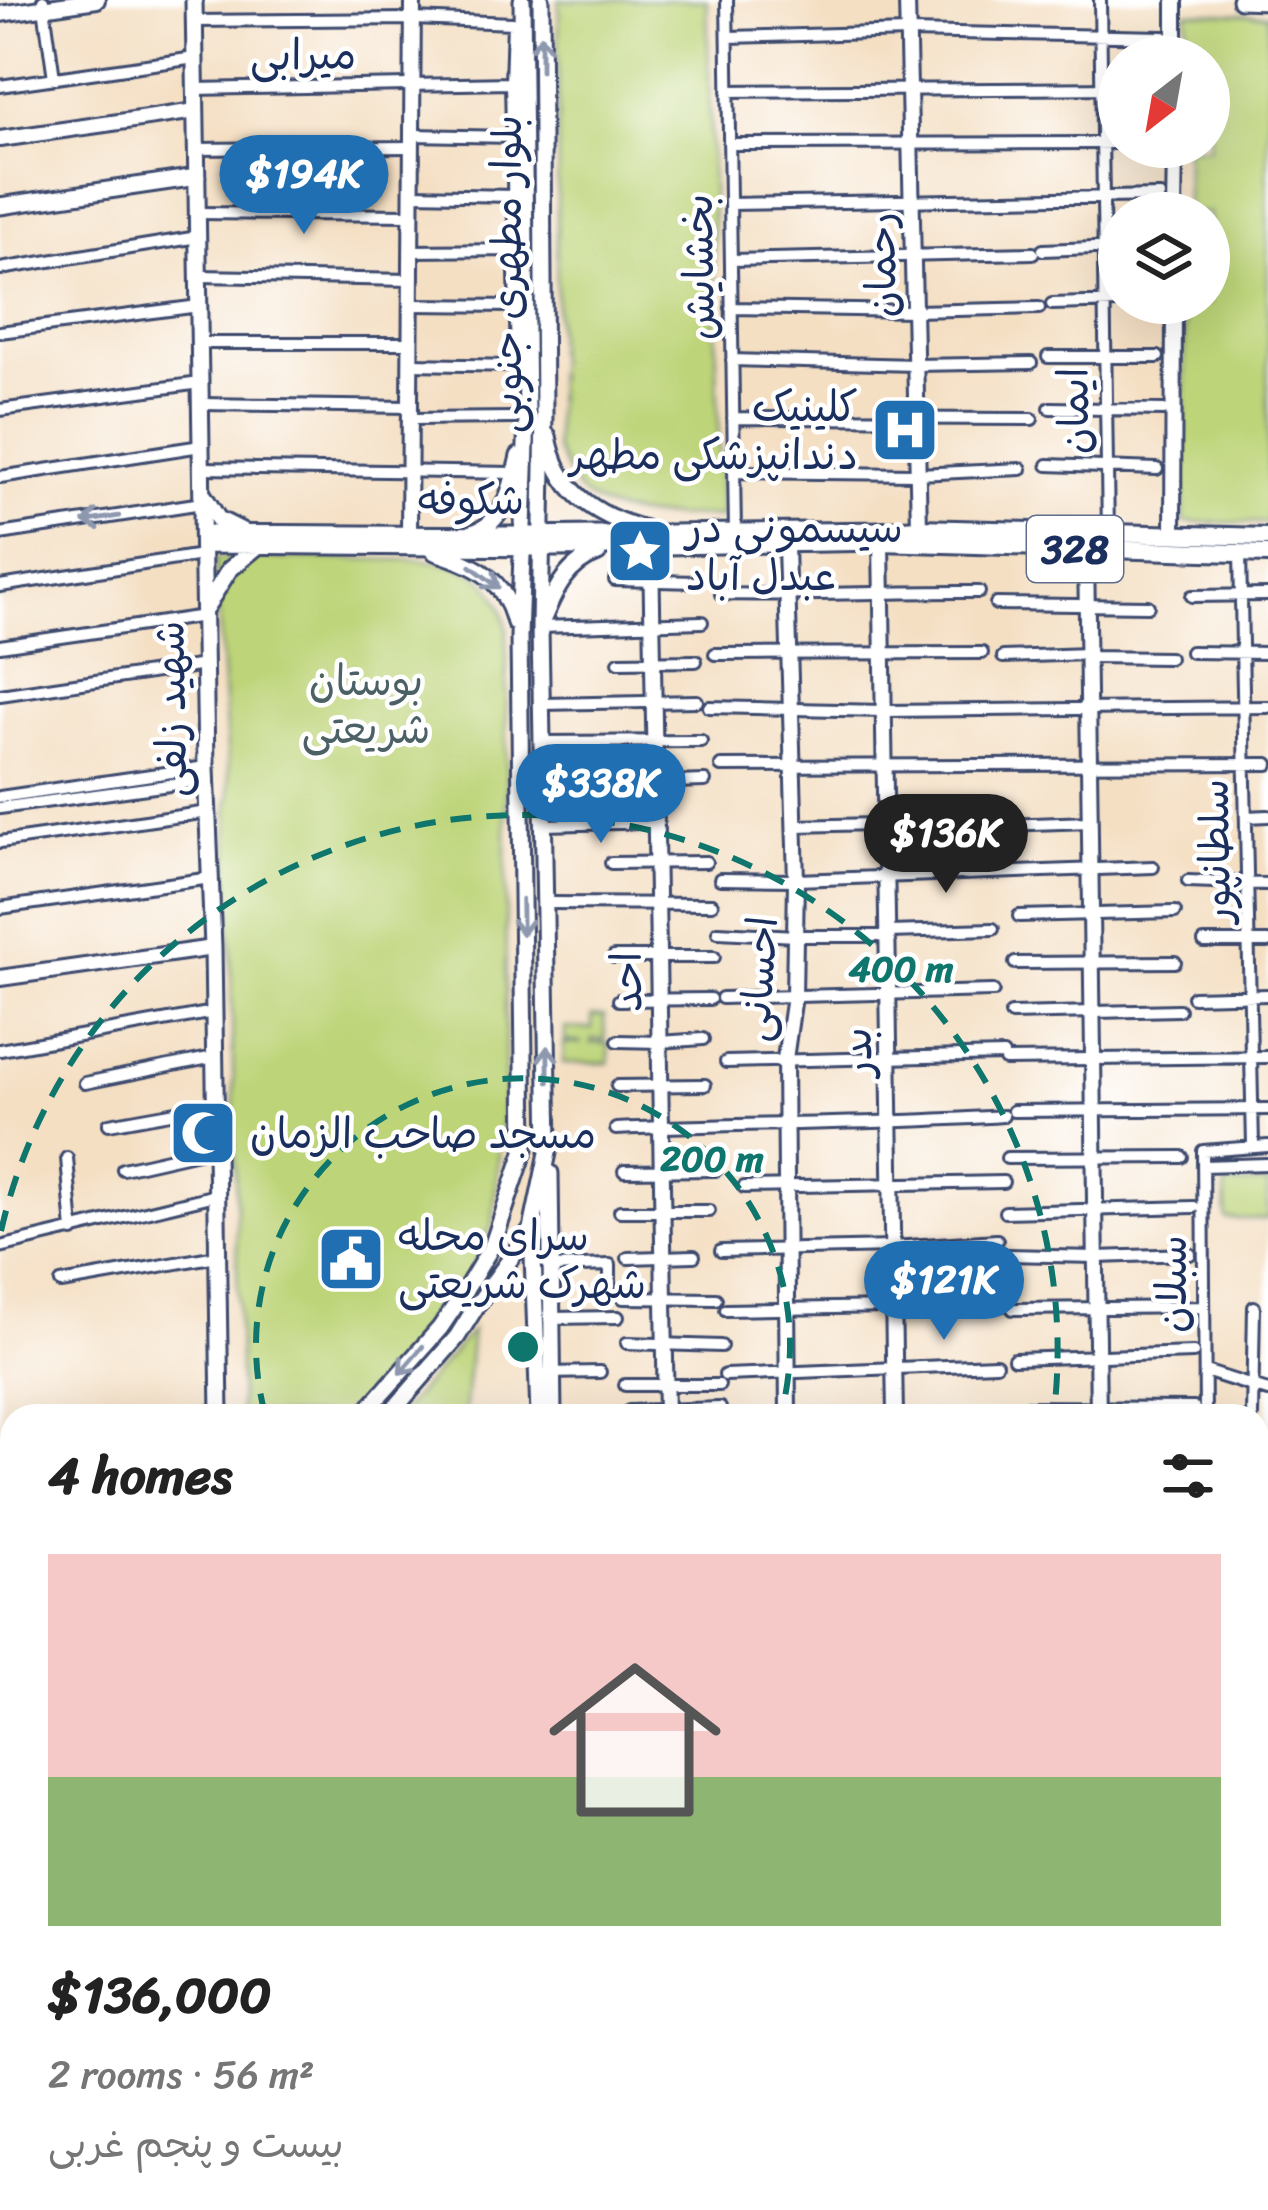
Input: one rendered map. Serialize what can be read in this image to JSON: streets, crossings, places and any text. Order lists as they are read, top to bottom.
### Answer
{
  "streets": {
    "main road": [
      "بلوار مطهری جنوبی",
      "شکوفه",
      "328",
      "شهید زلفی"
    ],
    "street": [
      "میرابی",
      "رحمان",
      "بخشایش",
      "ایمان",
      "سلطانپور",
      "احسانی",
      "احد",
      "بدر",
      "سبلان"
    ]
  },
  "crossings": [
    ["میرابی", "شهید زلفی"],
    ["رحمان", "328"],
    ["بخشایش", "شکوفه"],
    ["بلوار مطهری جنوبی", "شکوفه"],
    ["ایمان", "328"],
    ["شکوفه", "328"],
    ["شکوفه", "شهید زلفی"],
    ["شکوفه", "احسانی"],
    ["شکوفه", "احد"],
    ["شکوفه", "بدر"],
    ["328", "سلطانپور"],
    ["328", "بدر"],
    ["سلطانپور", "سبلان"]
  ],
  "parks": ["بوستان شریعتی"],
  "places": {
    "hospital": ["کلینیک دندانپزشکی مطهر"],
    "place": ["سیسمونی در عبدل آباد"],
    "mosque": ["مسجد صاحب الزمان"],
    "public building": ["سرای محله شهرک شریعتی"]
  },
  "north": "bottom left",
  "page": {
    "price": [
      "$194K",
      "$338K",
      "$136K",
      "$121K"
    ],
    "heading": "4 homes",
    "list": [
      {
        "name": "$136,000",
        "note": "2 rooms · 56 m² · بیست و پنجم غربی"
      }
    ]
  },
  "rings": ["400 m", "200 m"]
}
